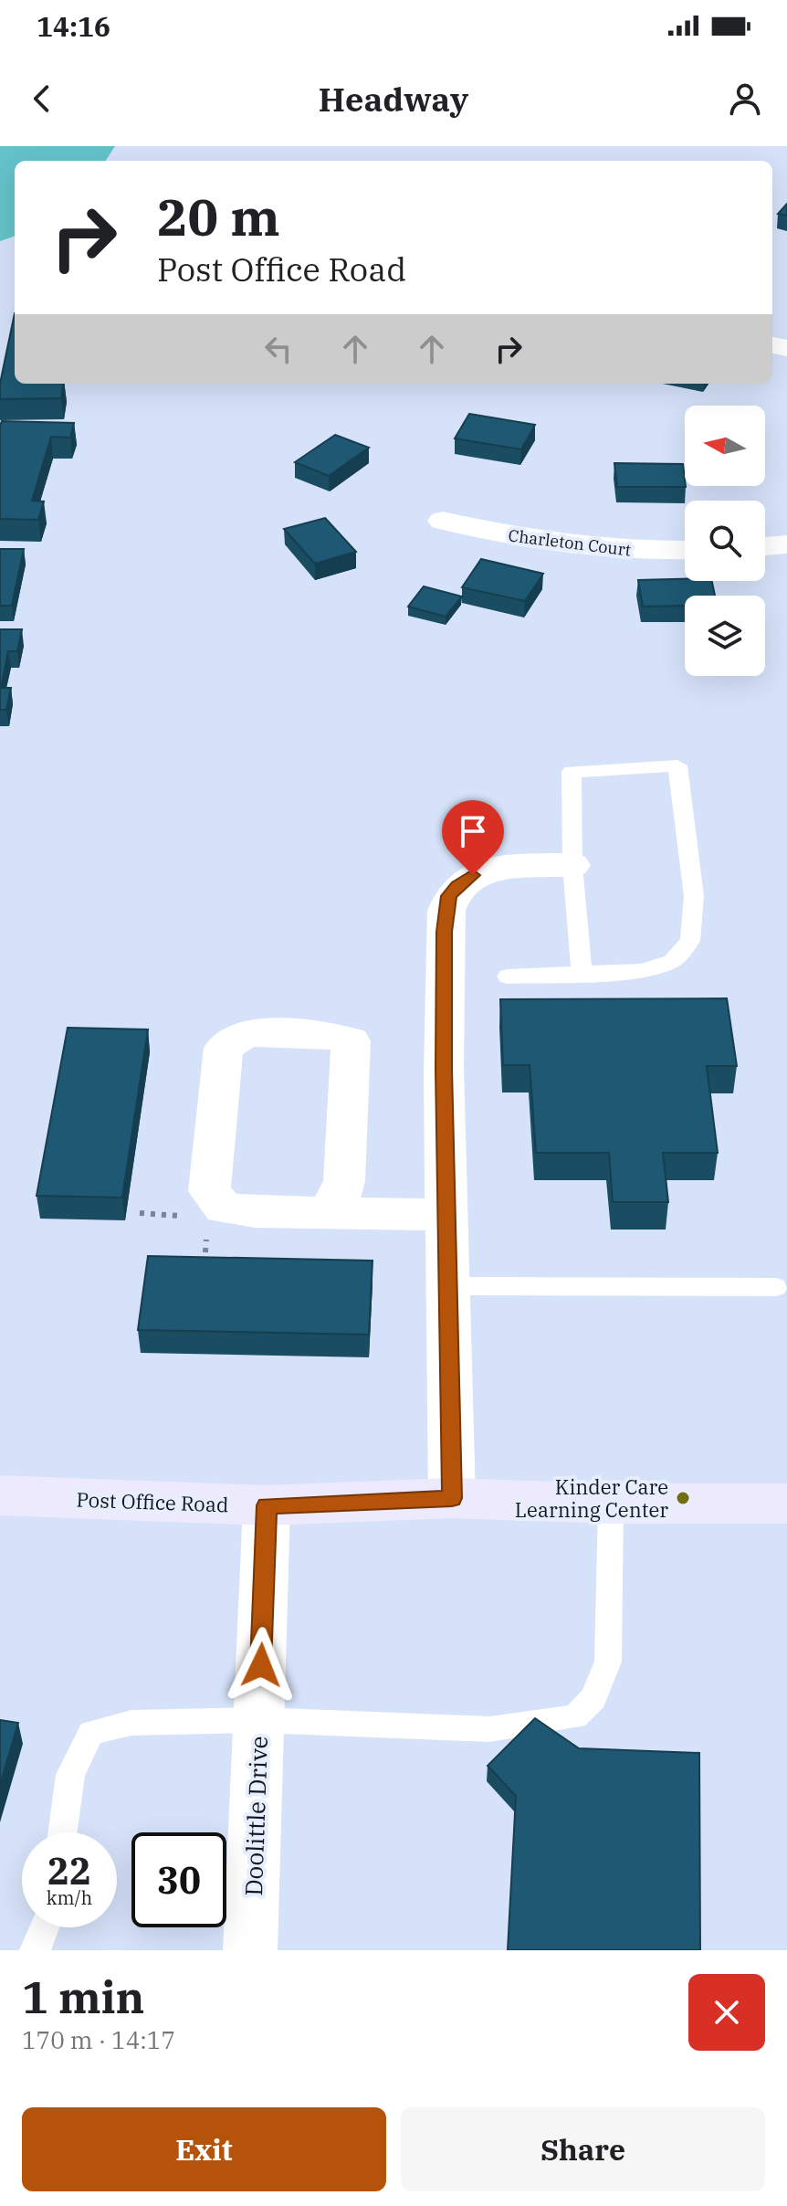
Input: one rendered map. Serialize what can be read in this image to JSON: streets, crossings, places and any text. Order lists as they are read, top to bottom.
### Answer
{
  "streets": {
    "street": ["Charleton Court", "Post Office Road", "Doolittle Drive"]
  },
  "crossings": [
    ["Post Office Road", "Doolittle Drive"]
  ],
  "places": ["Kinder Care Learning Center"],
  "north": "left",
  "page": {
    "status": "14:16",
    "header": "Headway",
    "turn": ["20 m", "Post Office Road"],
    "speed": "22 km/h",
    "limit": "30",
    "heading": ["1 min", "170 m · 14:17"],
    "buttons": ["Exit", "Share"]
  }
}
